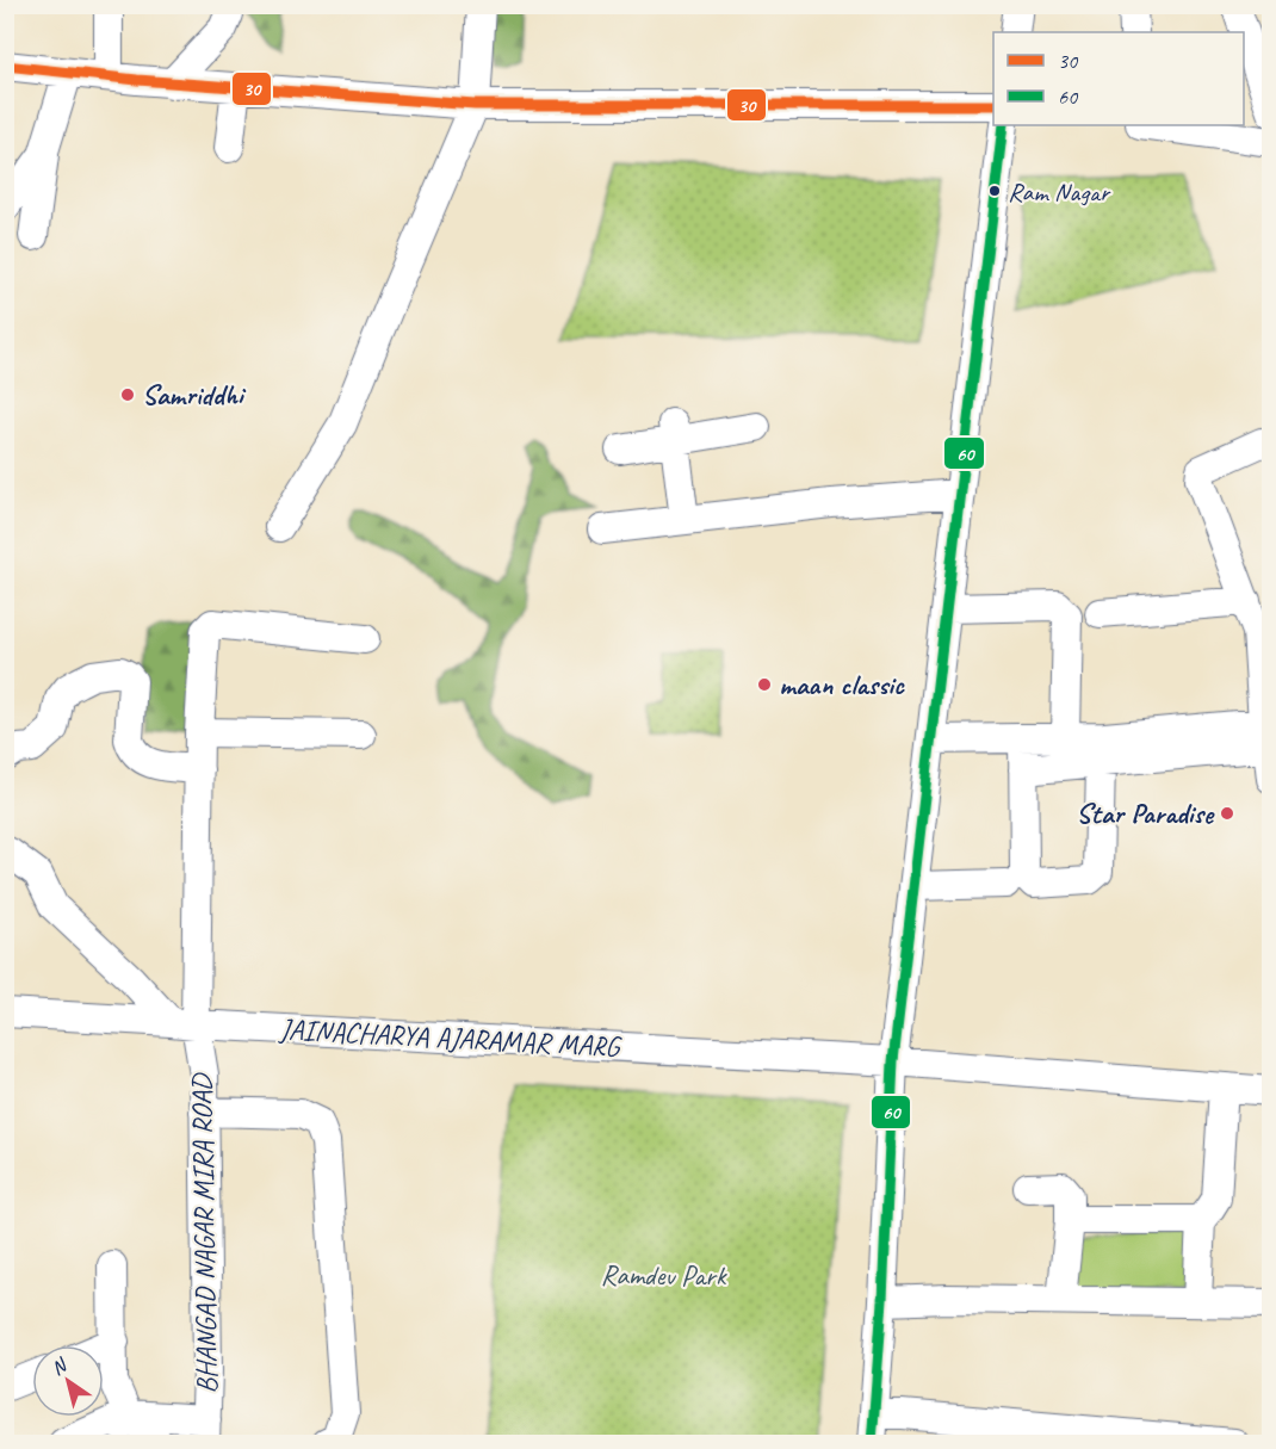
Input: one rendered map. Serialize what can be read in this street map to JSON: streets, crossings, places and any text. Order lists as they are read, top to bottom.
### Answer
{
  "streets": {
    "street": ["JAINACHARYA AJARAMAR MARG", "BHANGAD NAGAR MIRA ROAD"]
  },
  "crossings": [
    ["JAINACHARYA AJARAMAR MARG", "BHANGAD NAGAR MIRA ROAD"]
  ],
  "parks": ["Ramdev Park"],
  "places": [
    "Ram Nagar",
    "Samriddhi",
    "maan classic",
    "Star Paradise"
  ],
  "lines": ["transit line 30", "transit line 60"],
  "legend": ["30", "60"],
  "north": "top left"
}
